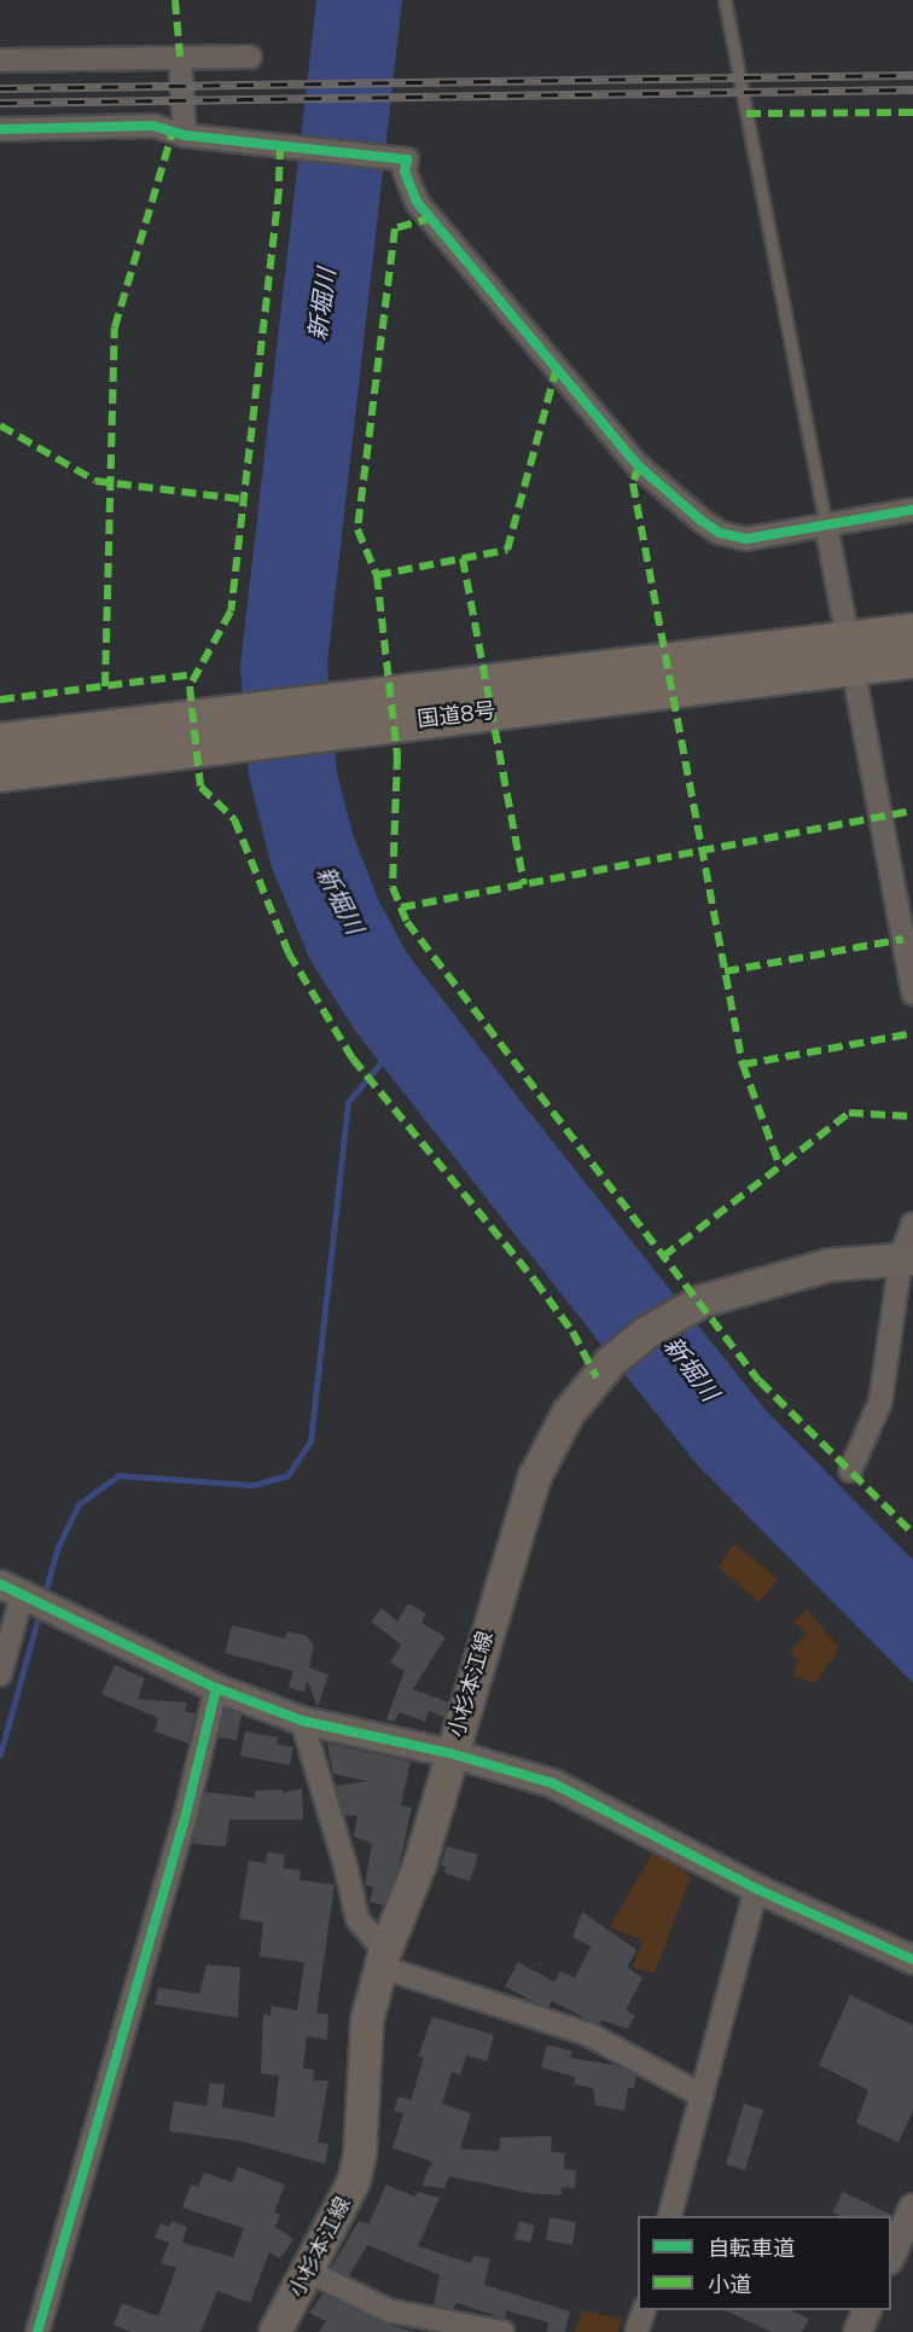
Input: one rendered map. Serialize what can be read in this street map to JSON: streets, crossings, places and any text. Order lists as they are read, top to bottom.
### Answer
{
  "streets": {
    "highway": ["国道8号"],
    "main road": ["小杉本江線"]
  },
  "water": ["新堀川"],
  "legend": ["自転車道", "小道"]
}
